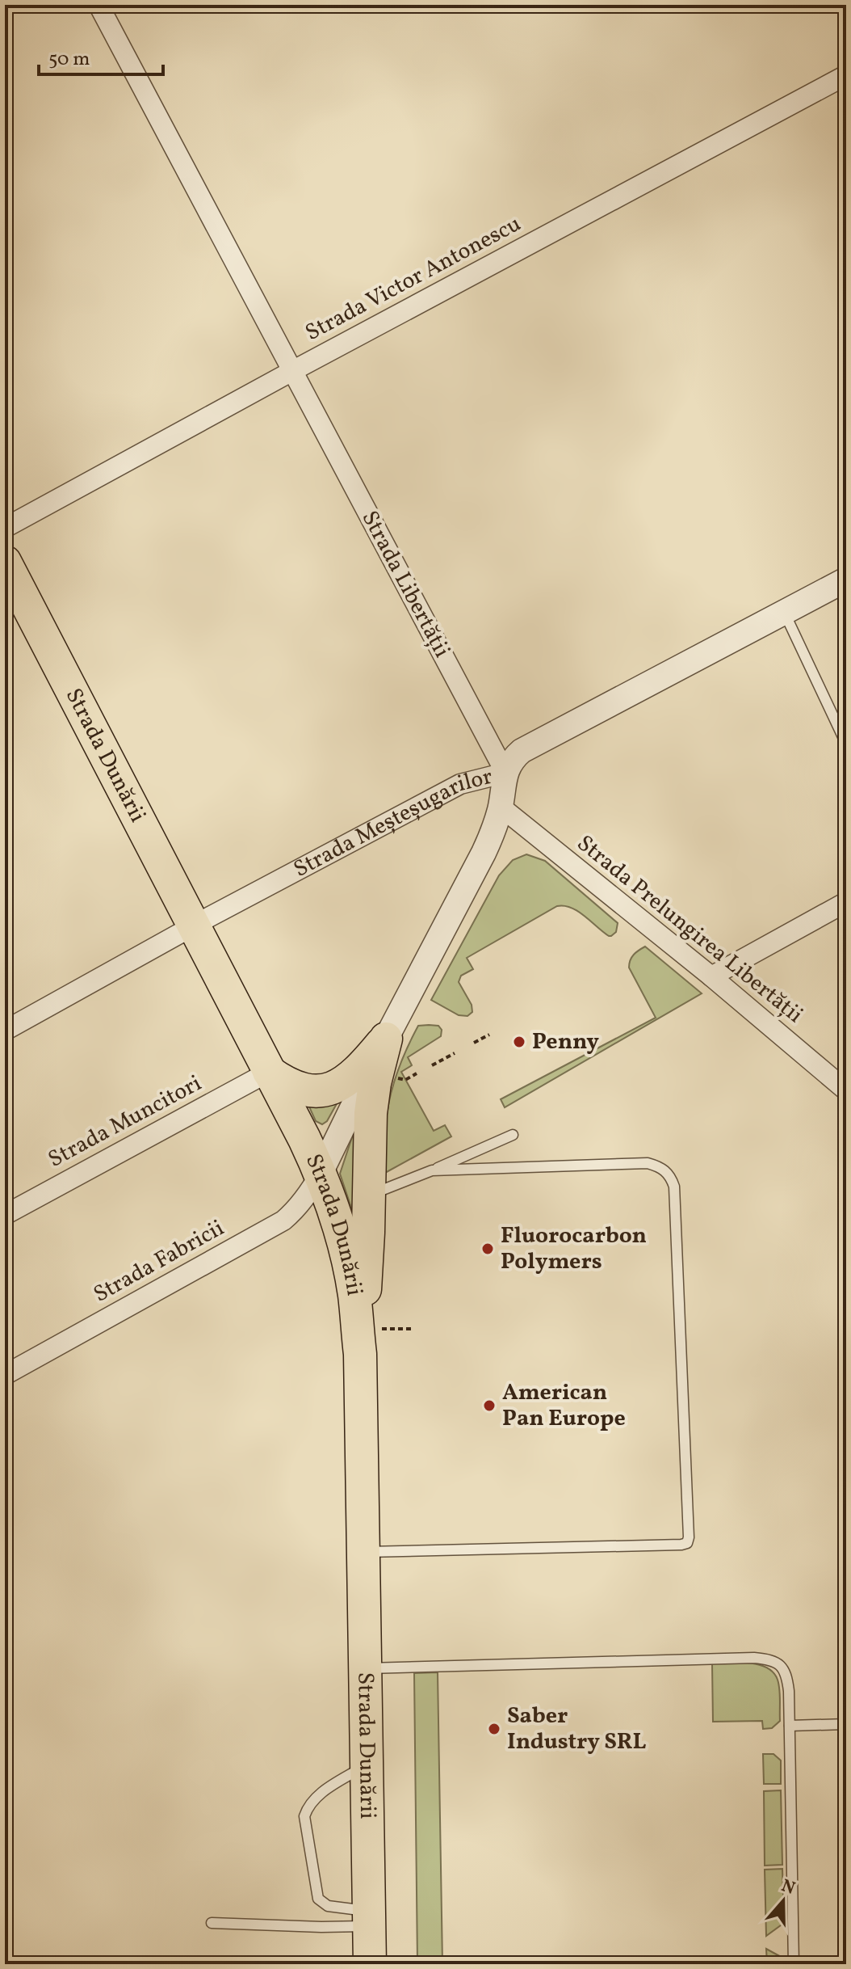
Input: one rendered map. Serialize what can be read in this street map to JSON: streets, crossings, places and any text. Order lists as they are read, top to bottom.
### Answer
{
  "streets": {
    "main road": ["Strada Dunării"],
    "street": [
      "Strada Victor Antonescu",
      "Strada Libertății",
      "Strada Meșteșugarilor",
      "Strada Prelungirea Libertății",
      "Strada Muncitori",
      "Strada Fabricii"
    ]
  },
  "crossings": [
    ["Strada Victor Antonescu", "Strada Libertății"],
    ["Strada Libertății", "Strada Meșteșugarilor"],
    ["Strada Dunării", "Strada Meșteșugarilor"],
    ["Strada Dunării", "Strada Muncitori"],
    ["Strada Dunării", "Strada Fabricii"]
  ],
  "places": [
    "Penny",
    "Fluorocarbon Polymers",
    "American Pan Europe",
    "Saber Industry SRL"
  ],
  "scale_bar": "50 m",
  "north": "top"
}
